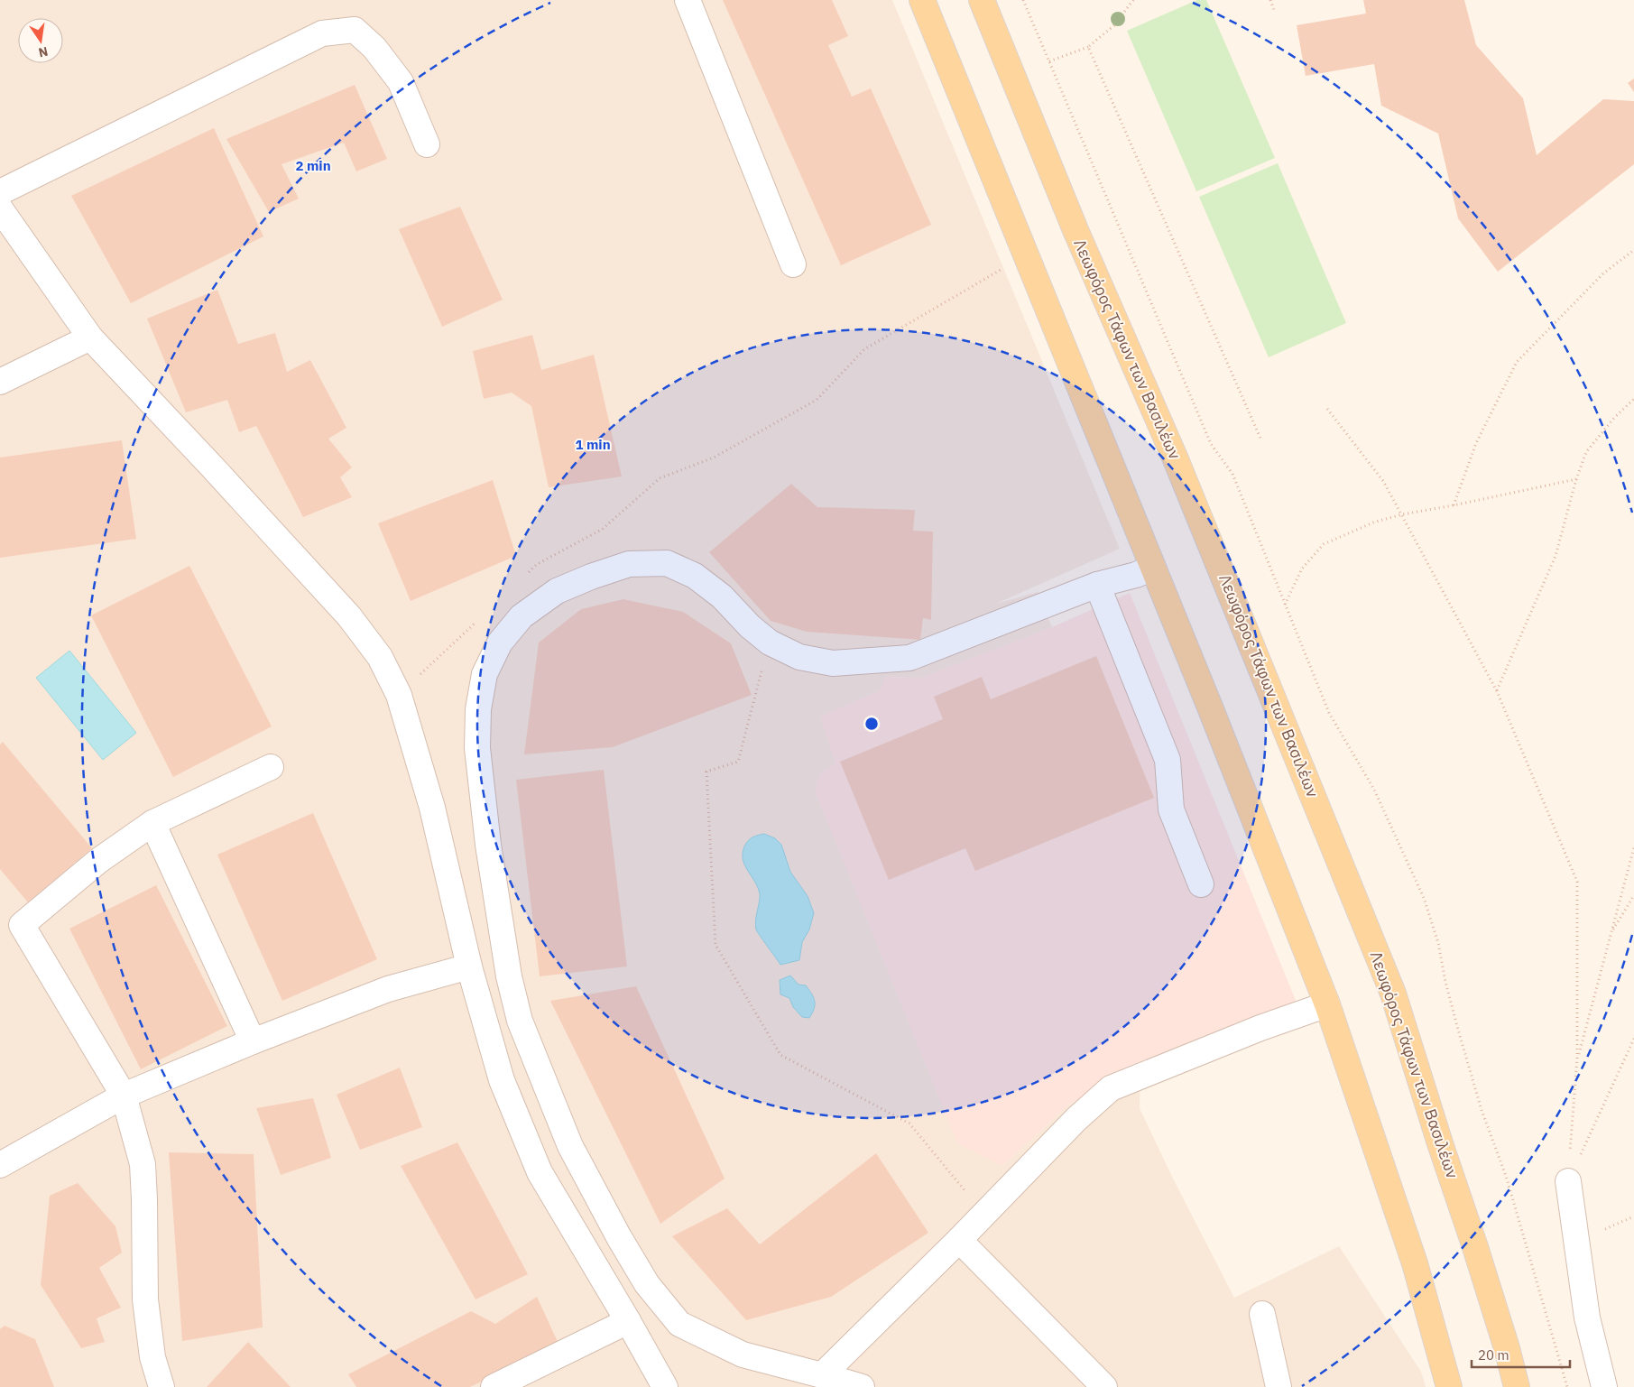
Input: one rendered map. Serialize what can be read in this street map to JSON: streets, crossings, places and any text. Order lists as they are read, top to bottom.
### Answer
{
  "streets": {
    "main road": ["Λεωφόρος Τάφων των Βασιλέων"]
  },
  "scale_bar": "20 m",
  "north": "bottom",
  "rings": ["2 min", "1 min"]
}
